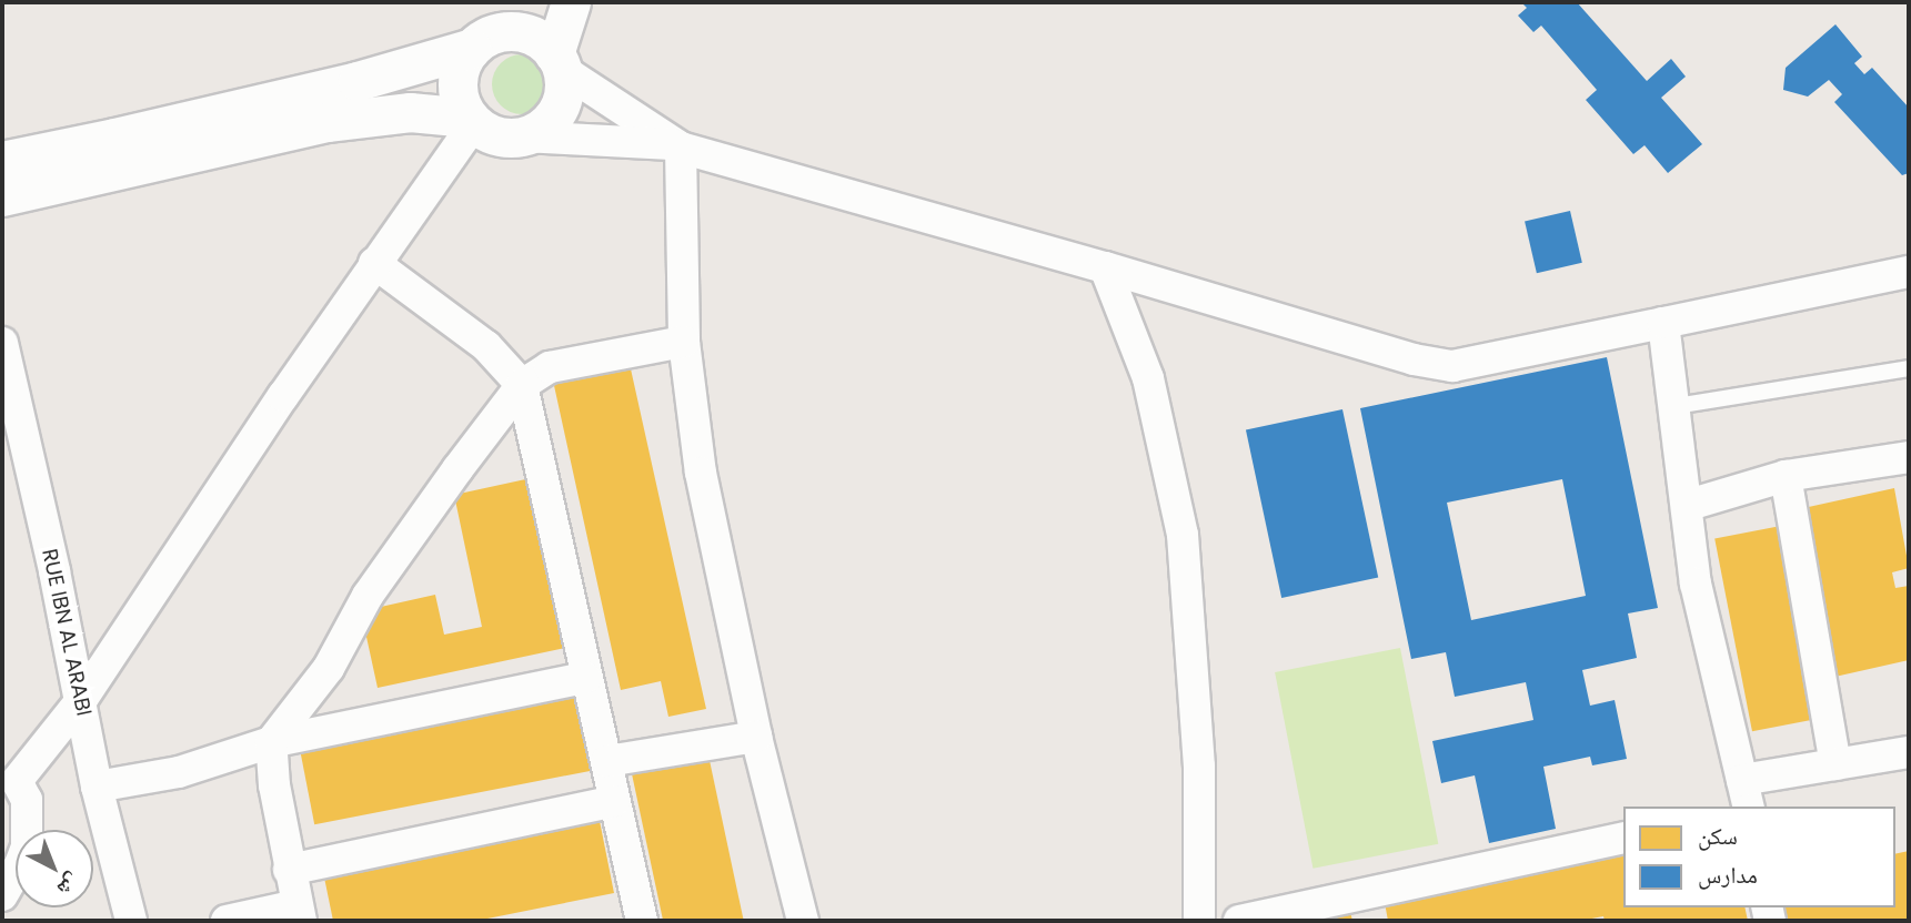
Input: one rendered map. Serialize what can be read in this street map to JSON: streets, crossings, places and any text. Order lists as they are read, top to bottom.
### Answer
{
  "streets": {
    "street": ["RUE IBN AL ARABI"]
  },
  "legend": ["سكن", "مدارس"],
  "north": "bottom right"
}
